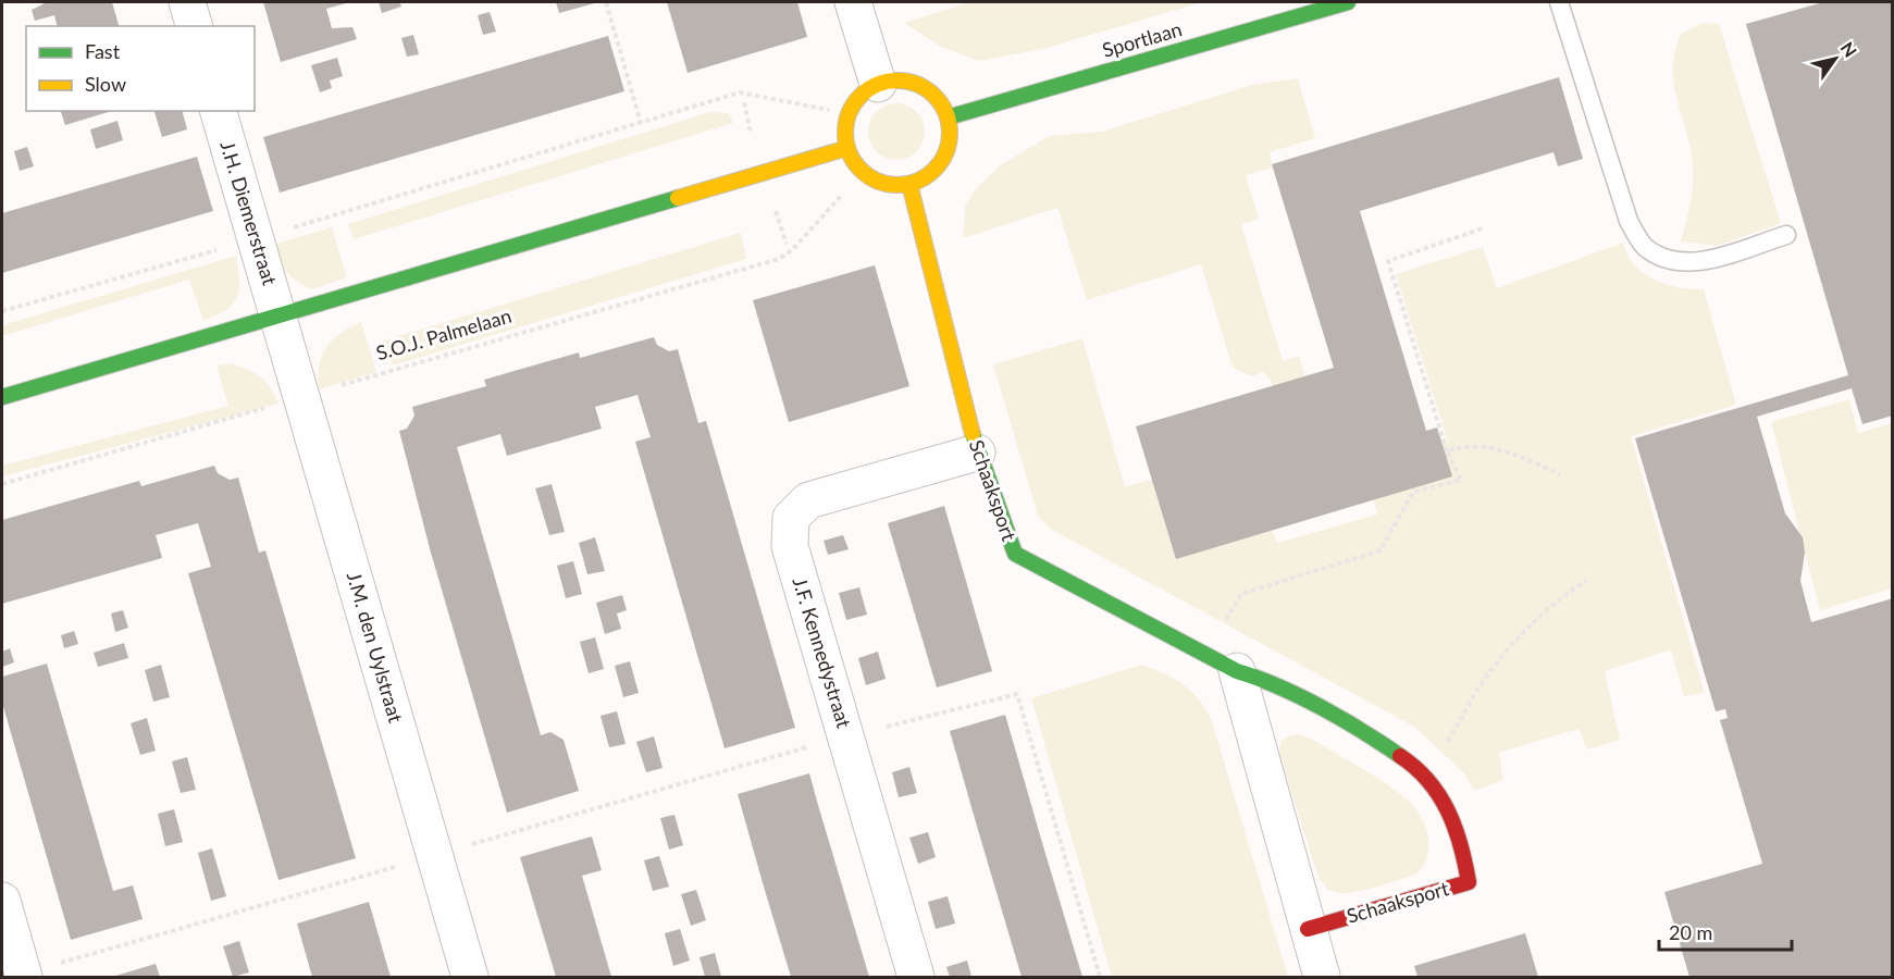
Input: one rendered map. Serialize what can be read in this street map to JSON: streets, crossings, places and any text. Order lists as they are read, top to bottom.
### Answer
{
  "streets": {
    "street": [
      "Sportlaan",
      "J.H. Diemerstraat",
      "Schaaksport",
      "J.M. den Uylstraat",
      "J.F. Kennedystraat"
    ],
    "path": ["S.O.J. Palmelaan"]
  },
  "crossings": [
    ["Sportlaan", "S.O.J. Palmelaan"],
    ["Sportlaan", "Schaaksport"],
    ["J.H. Diemerstraat", "J.M. den Uylstraat"],
    ["S.O.J. Palmelaan", "Schaaksport"],
    ["S.O.J. Palmelaan", "J.M. den Uylstraat"],
    ["Schaaksport", "J.F. Kennedystraat"]
  ],
  "legend": ["Fast", "Slow"],
  "scale_bar": "20 m",
  "north": "top right"
}
